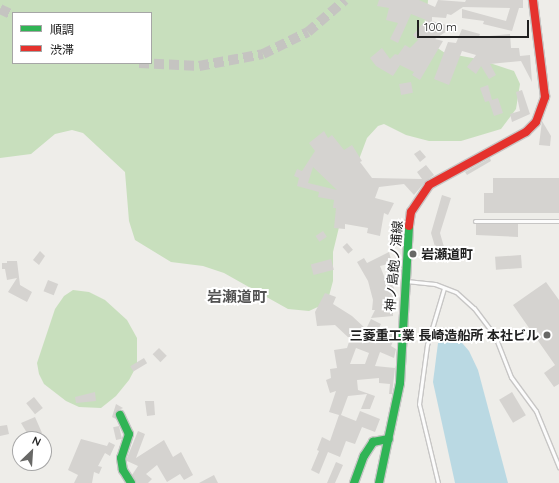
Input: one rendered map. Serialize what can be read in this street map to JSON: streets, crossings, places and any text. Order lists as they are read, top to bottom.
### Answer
{
  "streets": {
    "main road": ["神ノ島飽ノ浦線"]
  },
  "districts": ["岩瀬道町"],
  "places": ["岩瀬道町", "三菱重工業 長崎造船所 本社ビル"],
  "legend": ["順調", "渋滞"],
  "scale_bar": "100 m",
  "north": "top right"
}
